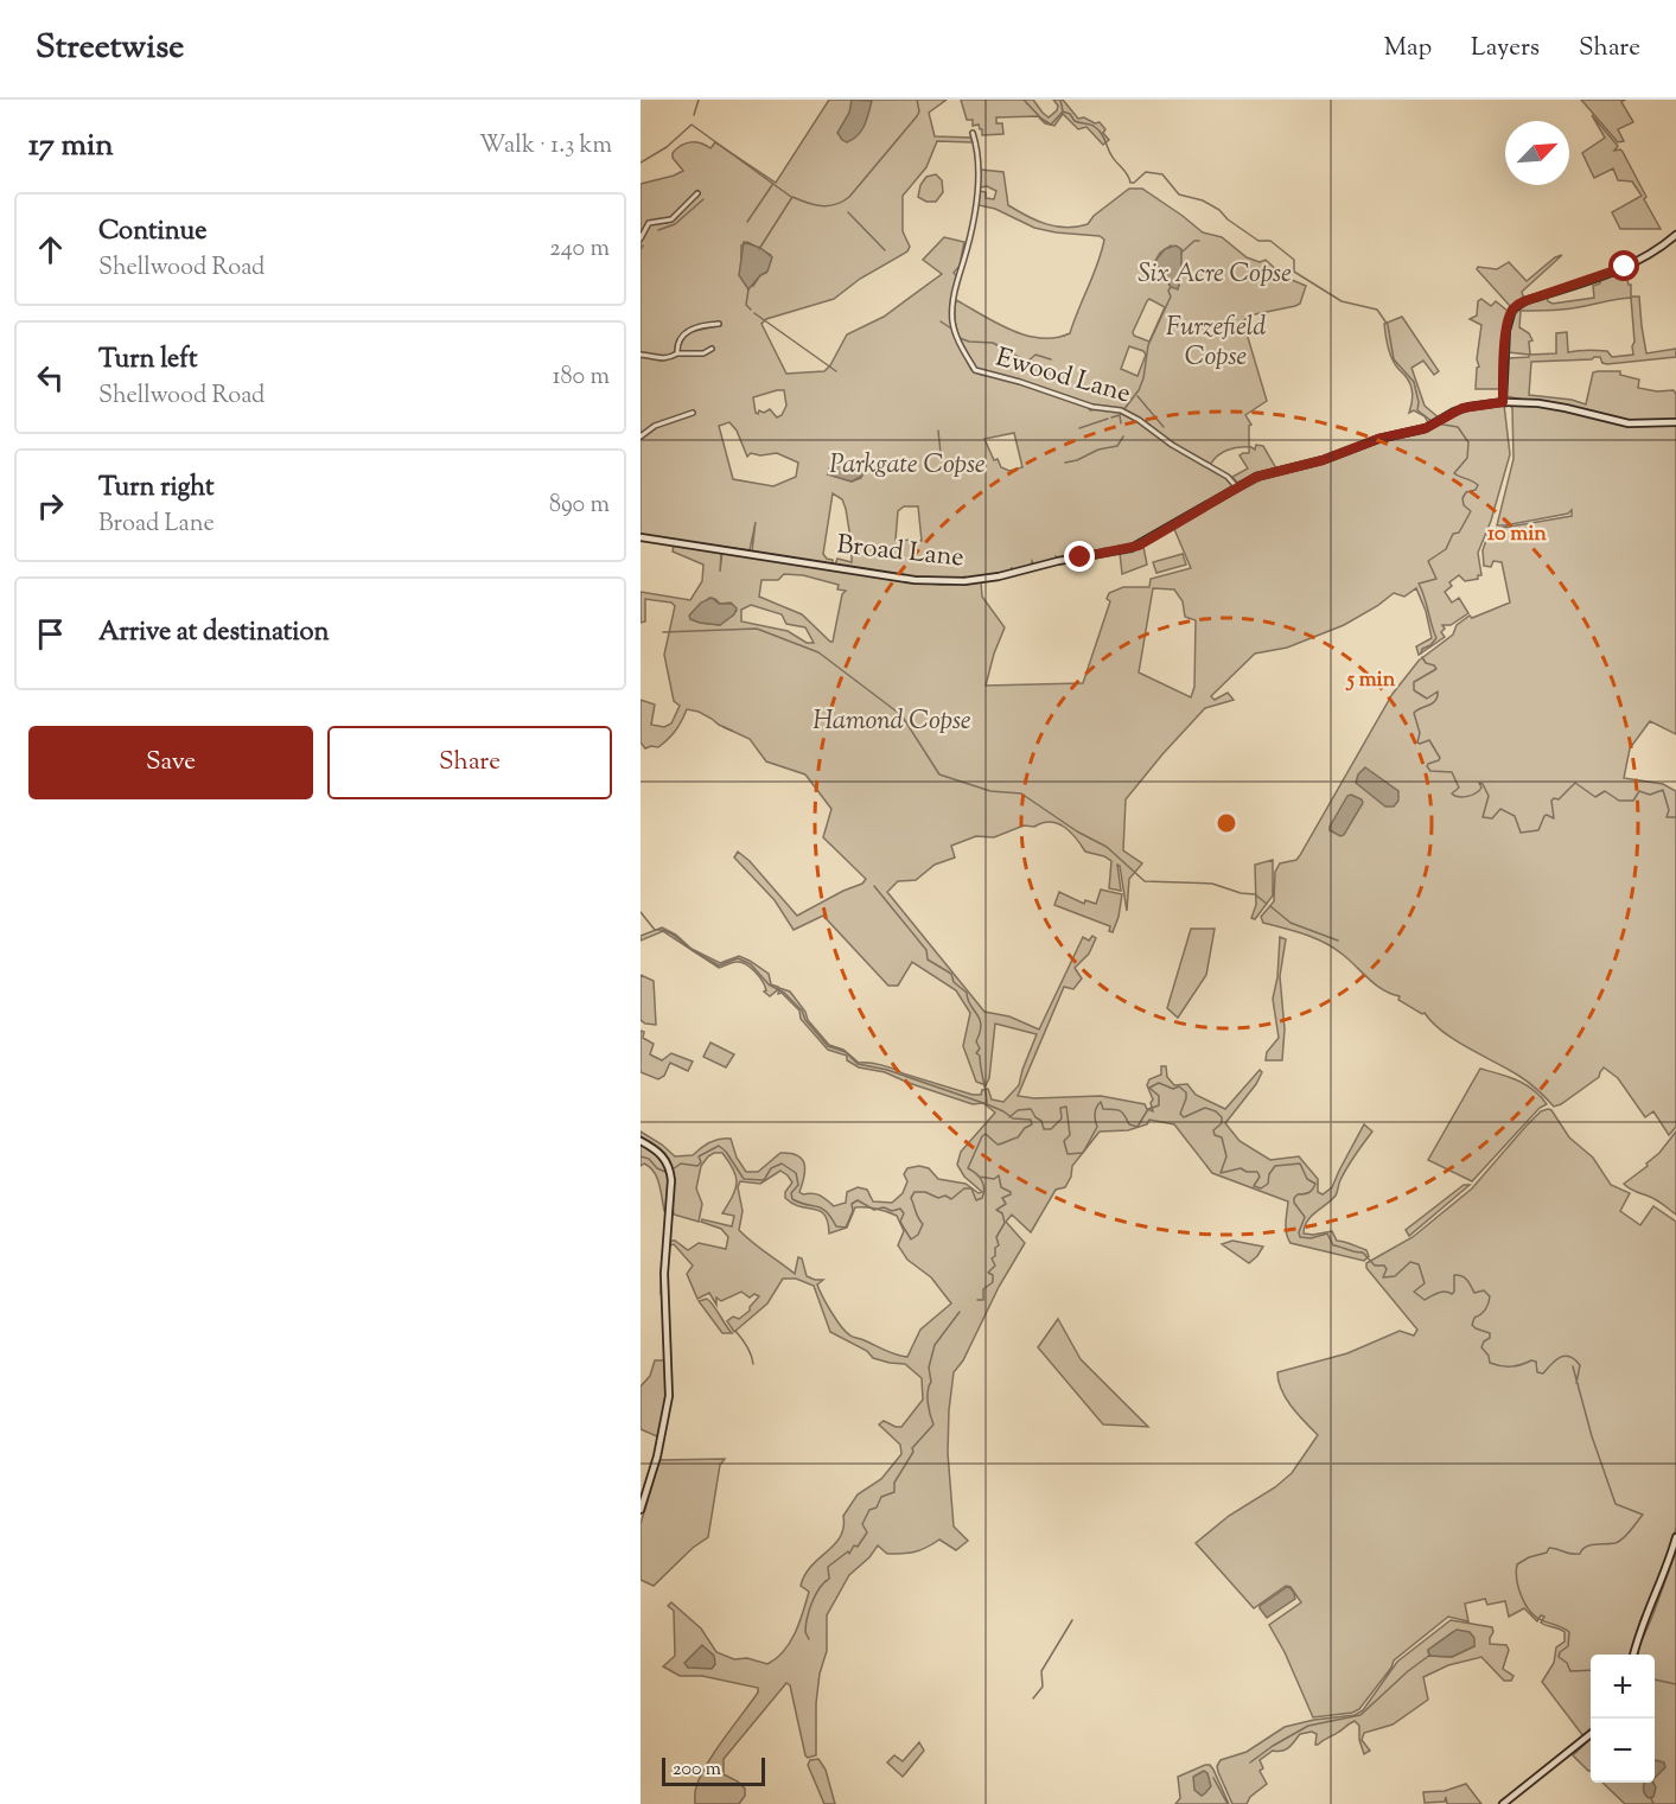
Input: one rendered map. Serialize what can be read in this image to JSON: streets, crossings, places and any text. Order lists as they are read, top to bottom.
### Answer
{
  "streets": {
    "street": ["Ewood Lane", "Broad Lane"]
  },
  "crossings": [
    ["Ewood Lane", "Broad Lane"]
  ],
  "parks": [
    "Six Acre Copse",
    "Furzefield Copse",
    "Parkgate Copse",
    "Hamond Copse"
  ],
  "scale_bar": "200 m",
  "north": "top right",
  "page": {
    "header": "Streetwise",
    "nav": ["Map", "Layers", "Share"],
    "heading": ["17 min", "Walk · 1.3 km"],
    "list": [
      ["Continue", "Shellwood Road", "240 m"],
      ["Turn left", "Shellwood Road", "180 m"],
      ["Turn right", "Broad Lane", "890 m"],
      "Arrive at destination"
    ],
    "buttons": ["Save", "Share"],
    "map_buttons": ["+", "−"],
    "scale": "200 m"
  },
  "rings": ["10 min", "5 min"]
}
